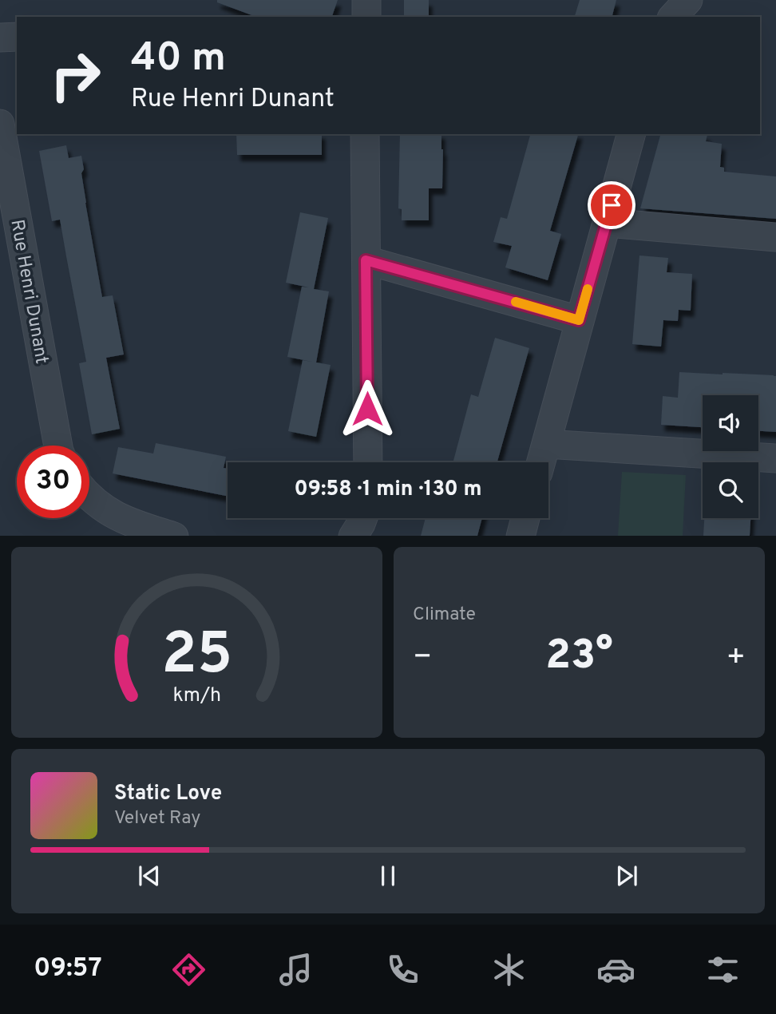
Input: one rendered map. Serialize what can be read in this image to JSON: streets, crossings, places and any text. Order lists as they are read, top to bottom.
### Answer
{
  "streets": {
    "street": ["Rue Henri Dunant"]
  },
  "page": {
    "turn": ["40 m", "Rue Henri Dunant"],
    "limit": "30",
    "trip": "09:58 · 1 min · 130 m",
    "tile": "Climate",
    "heat": ["−", "23°", "+"],
    "song": ["Static Love", "Velvet Ray"],
    "tabs": "09:57",
    "gauge": ["25", "km/h"]
  }
}
